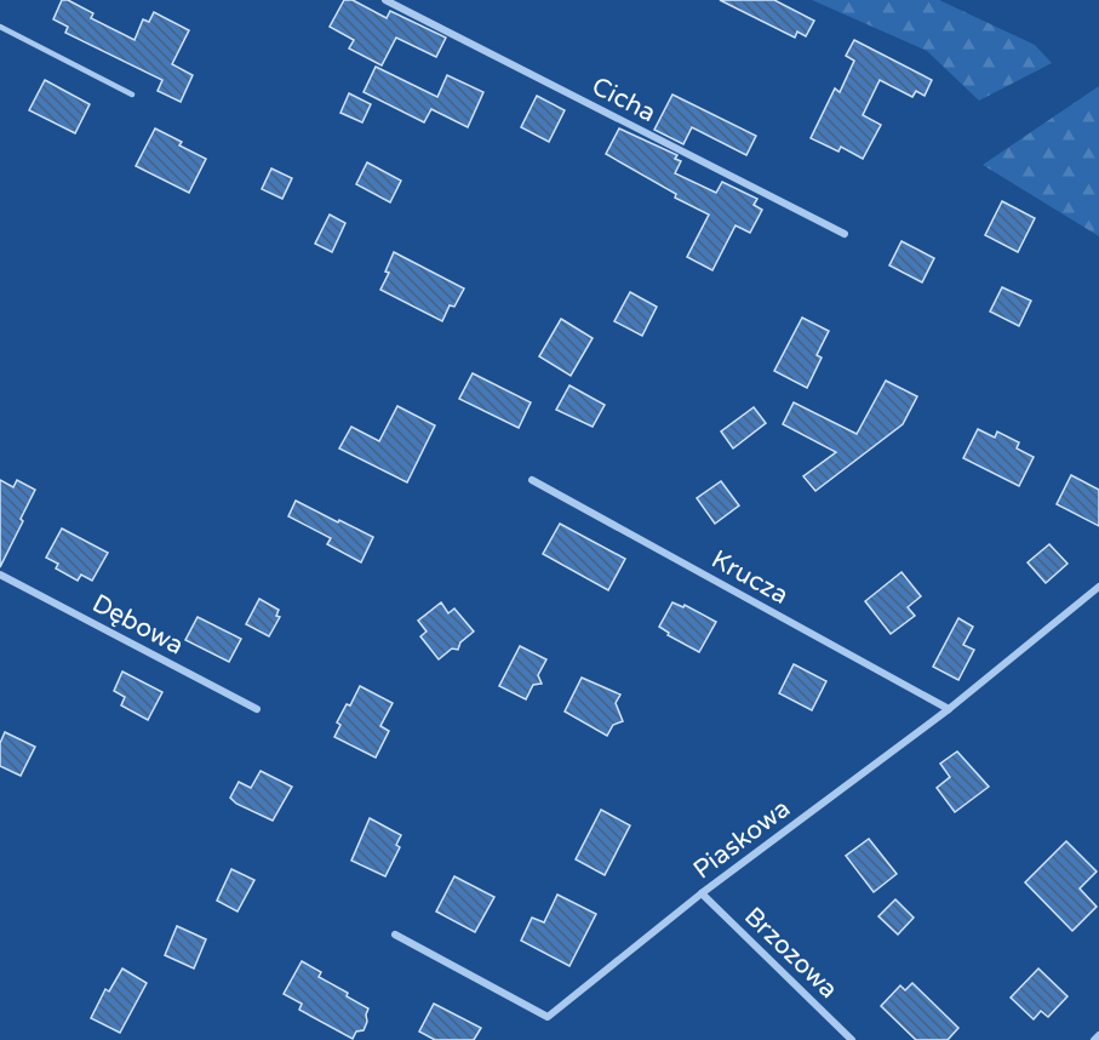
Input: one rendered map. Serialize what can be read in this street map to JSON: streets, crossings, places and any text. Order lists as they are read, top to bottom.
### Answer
{
  "streets": {
    "street": [
      "Cicha",
      "Krucza",
      "Dębowa",
      "Piaskowa",
      "Brzozowa"
    ]
  },
  "crossings": [
    ["Krucza", "Piaskowa"],
    ["Piaskowa", "Brzozowa"]
  ]
}
